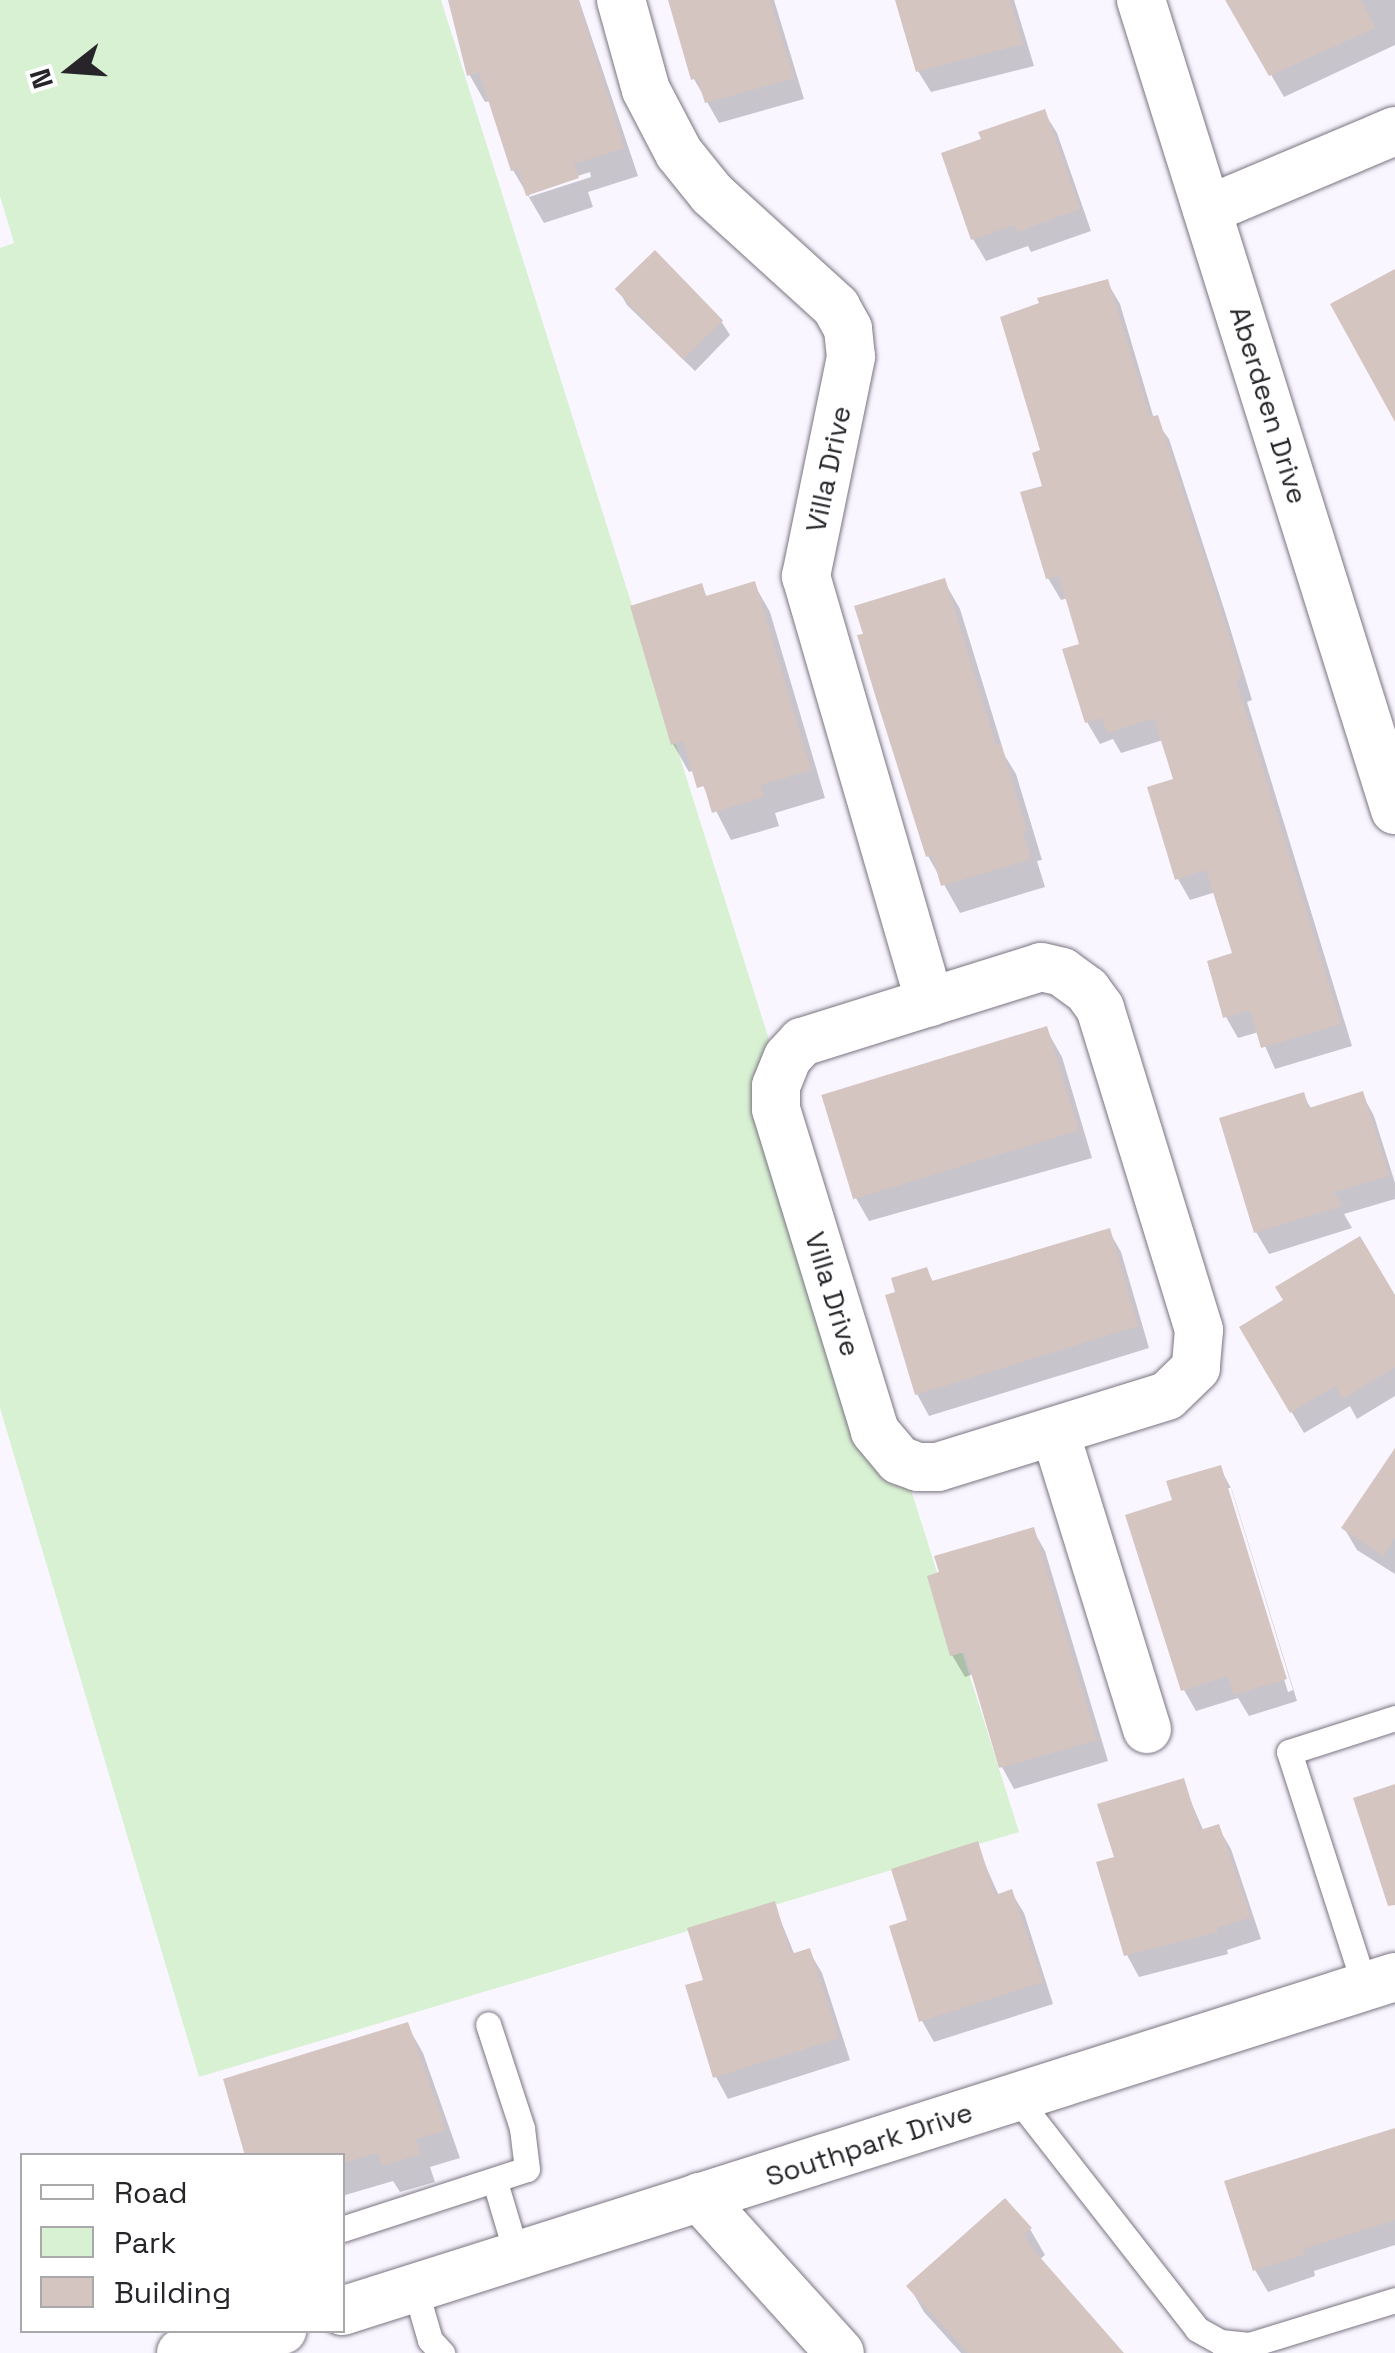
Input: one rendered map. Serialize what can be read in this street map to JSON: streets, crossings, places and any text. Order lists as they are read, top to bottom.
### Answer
{
  "streets": {
    "street": ["Aberdeen Drive", "Villa Drive", "Southpark Drive"]
  },
  "legend": ["Road", "Park", "Building"],
  "north": "left"
}
